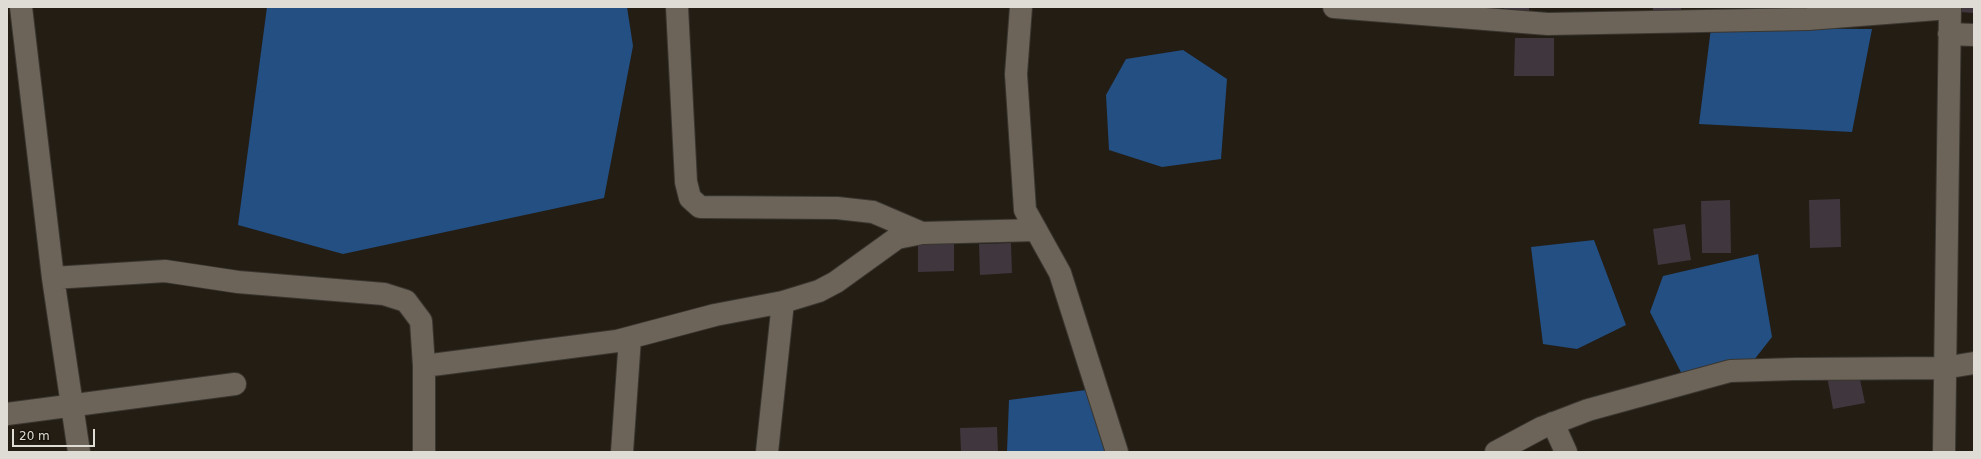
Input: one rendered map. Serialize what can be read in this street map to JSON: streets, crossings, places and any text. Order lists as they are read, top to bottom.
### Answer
{
  "scale_bar": "20 m"
}
